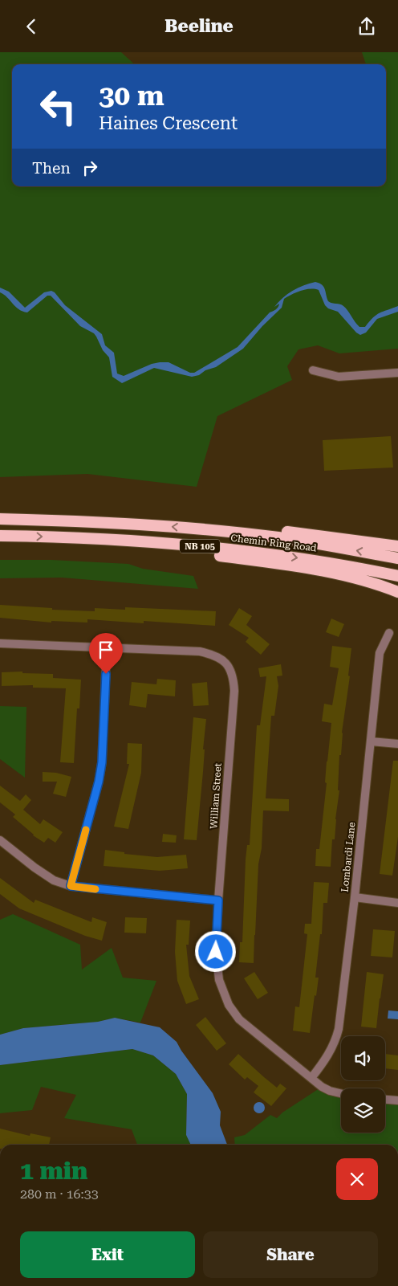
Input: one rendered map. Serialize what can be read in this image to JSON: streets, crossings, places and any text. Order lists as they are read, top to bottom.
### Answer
{
  "streets": {
    "highway": ["Chemin Ring Road", "NB 105"],
    "street": ["William Street", "Lombardi Lane"]
  },
  "crossings": [
    ["William Street", "Lombardi Lane"]
  ],
  "page": {
    "header": "Beeline",
    "turn": ["30 m", "Haines Crescent"],
    "then": "Then",
    "heading": ["1 min", "280 m · 16:33"],
    "buttons": ["Exit", "Share"]
  }
}
